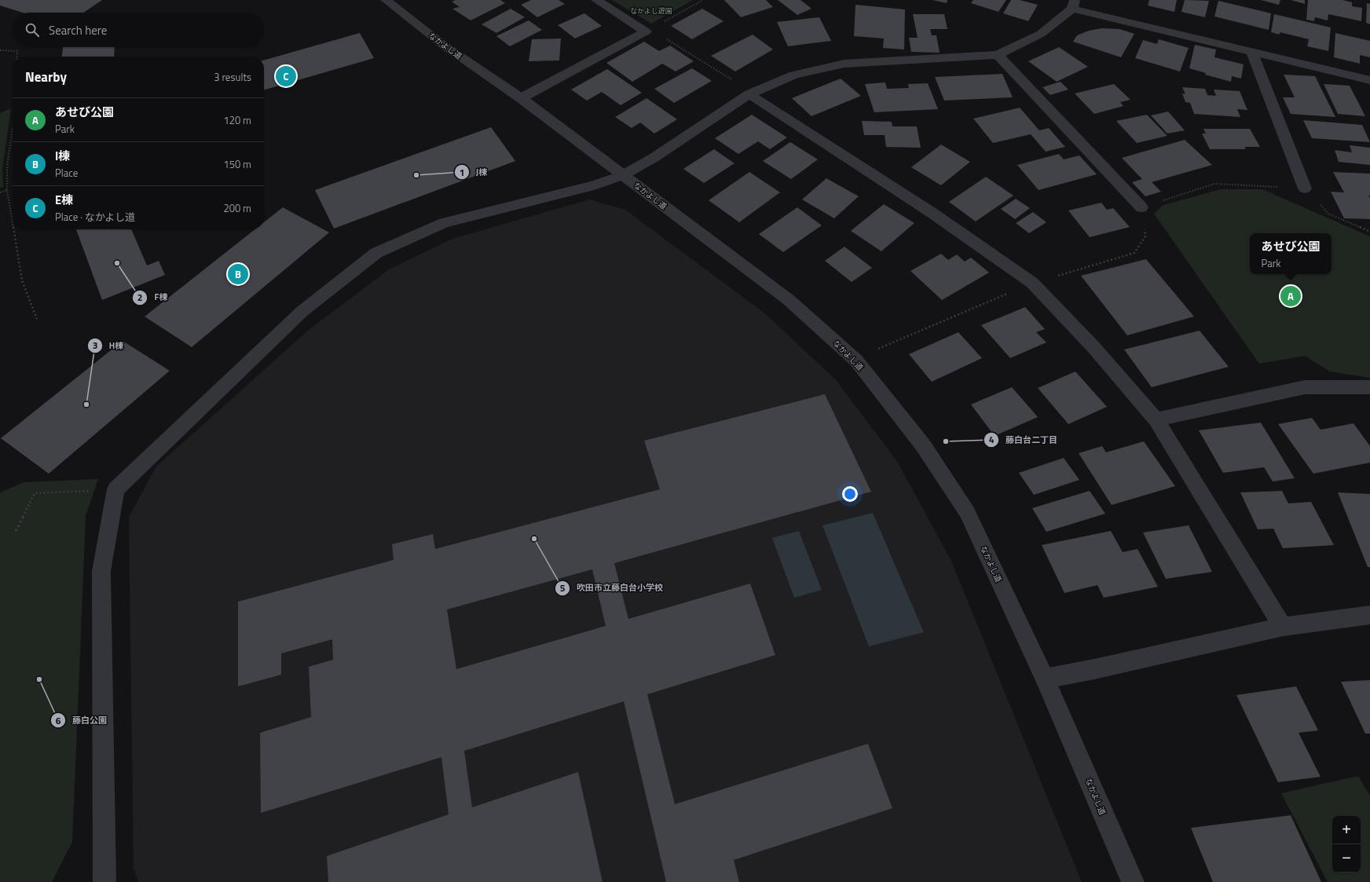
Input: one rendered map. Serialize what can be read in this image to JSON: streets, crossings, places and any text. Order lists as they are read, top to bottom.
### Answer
{
  "streets": {
    "street": ["なかよし道"]
  },
  "parks": ["なかよし遊園"],
  "places": [
    "J棟",
    "F棟",
    "H棟",
    "藤白台二丁目",
    "吹田市立藤白台小学校",
    "藤白公園"
  ],
  "page": {
    "search": "Search here",
    "heading": ["Nearby", "3 results"],
    "pins": ["C", "B", "A"],
    "list": [
      {
        "mark": "A",
        "name": "あせび公園",
        "note": "Park",
        "value": "120 m"
      },
      {
        "mark": "B",
        "name": "I棟",
        "note": "Place",
        "value": "150 m"
      },
      {
        "mark": "C",
        "name": "E棟",
        "note": "Place · なかよし道",
        "value": "200 m"
      }
    ],
    "popup": ["あせび公園", "Park"],
    "map_buttons": ["+", "−"]
  }
}
